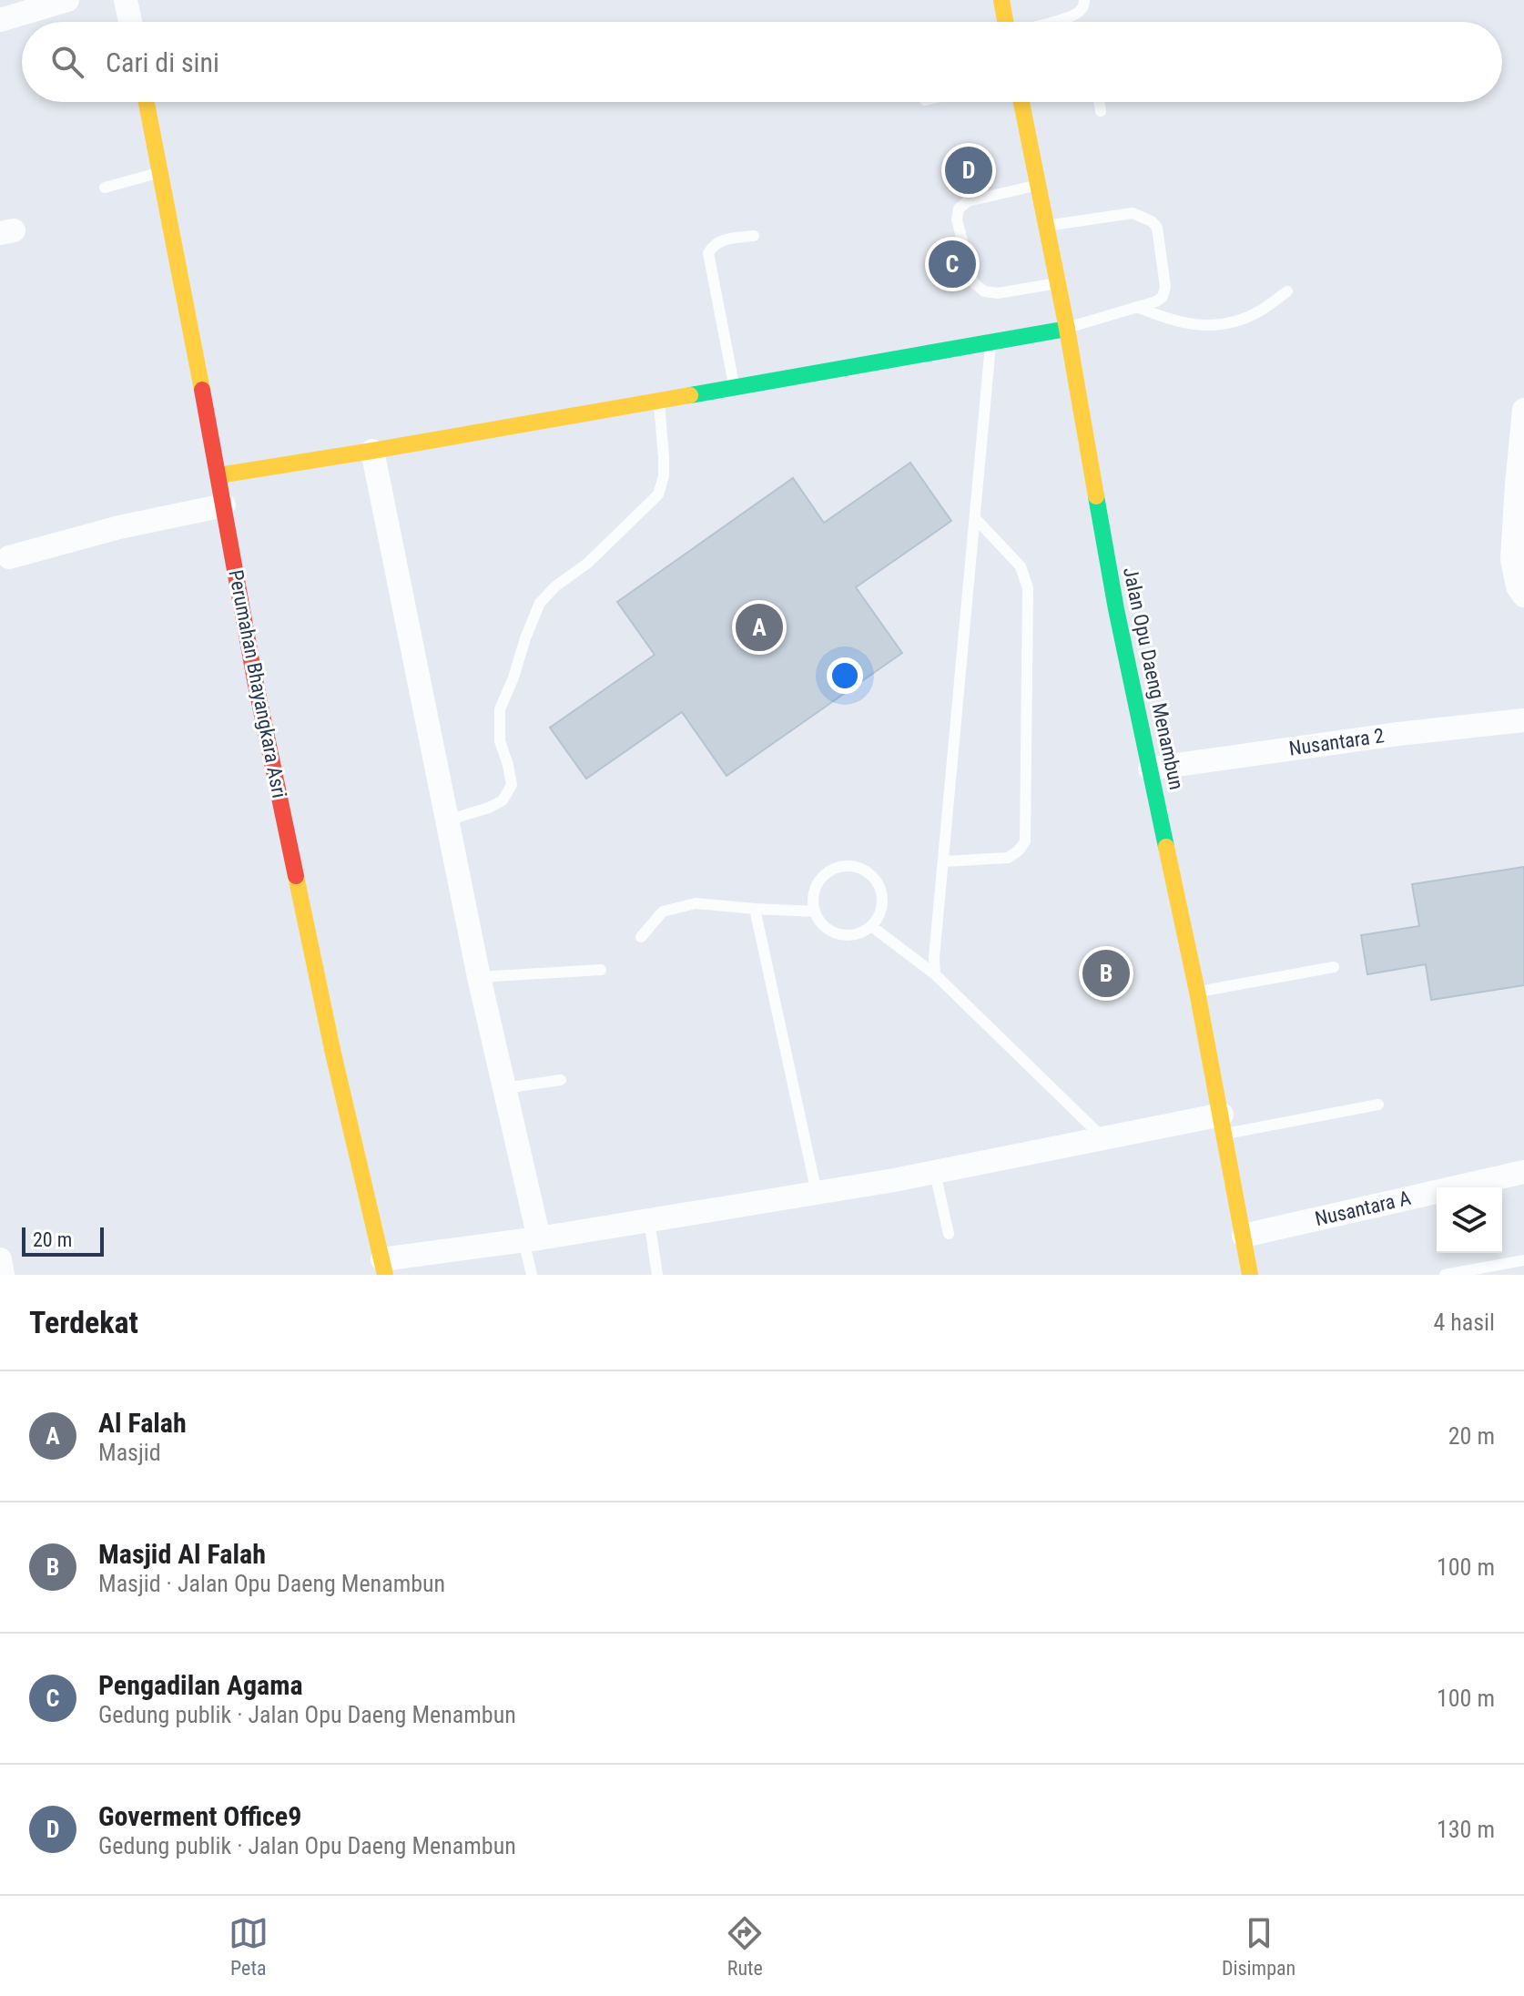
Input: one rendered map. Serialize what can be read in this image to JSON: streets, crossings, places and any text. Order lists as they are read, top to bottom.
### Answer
{
  "streets": {
    "main road": ["Jalan Opu Daeng Menambun", "Perumahan Bhayangkara Asri"],
    "street": ["Nusantara 2", "Nusantara A"]
  },
  "crossings": [
    ["Jalan Opu Daeng Menambun", "Nusantara 2"],
    ["Jalan Opu Daeng Menambun", "Nusantara A"]
  ],
  "scale_bar": "20 m",
  "page": {
    "search": "Cari di sini",
    "pins": [
      "D",
      "C",
      "A",
      "B"
    ],
    "scale": "20 m",
    "heading": ["Terdekat", "4 hasil"],
    "list": [
      {
        "mark": "A",
        "name": "Al Falah",
        "note": "Masjid",
        "value": "20 m"
      },
      {
        "mark": "B",
        "name": "Masjid Al Falah",
        "note": "Masjid · Jalan Opu Daeng Menambun",
        "value": "100 m"
      },
      {
        "mark": "C",
        "name": "Pengadilan Agama",
        "note": "Gedung publik · Jalan Opu Daeng Menambun",
        "value": "100 m"
      },
      {
        "mark": "D",
        "name": "Goverment Office9",
        "note": "Gedung publik · Jalan Opu Daeng Menambun",
        "value": "130 m"
      }
    ],
    "nav": ["Peta", "Rute", "Disimpan"]
  }
}
